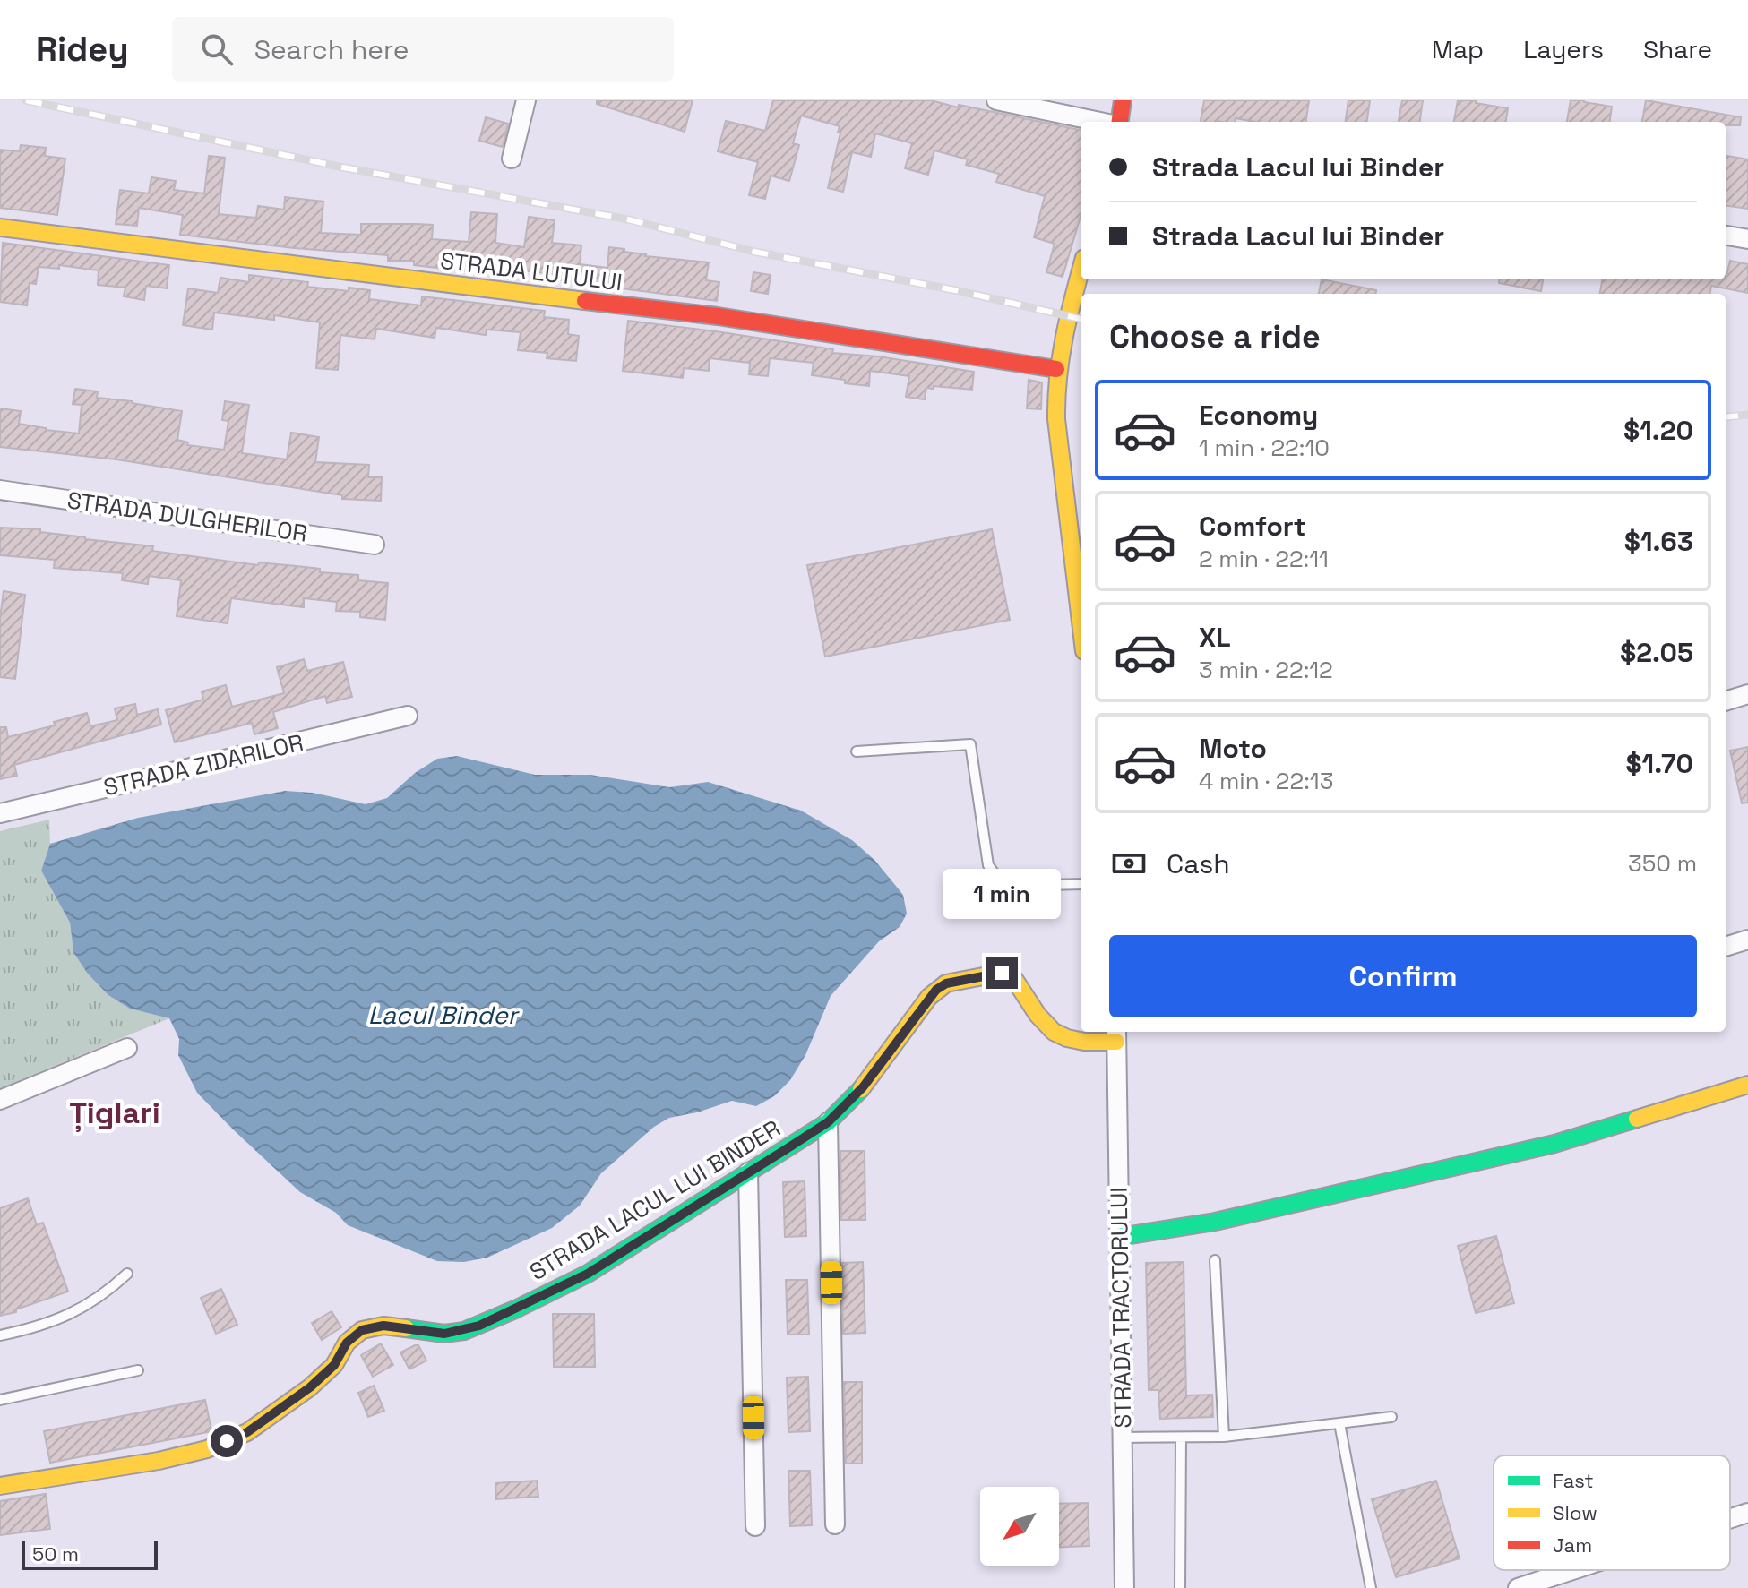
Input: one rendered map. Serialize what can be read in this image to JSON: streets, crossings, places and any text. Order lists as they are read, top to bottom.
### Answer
{
  "streets": {
    "street": [
      "STRADA LUTULUI",
      "STRADA DULGHERILOR",
      "STRADA ZIDARILOR",
      "STRADA LACUL LUI BINDER",
      "STRADA TRACTORULUI"
    ]
  },
  "crossings": [
    ["STRADA LACUL LUI BINDER", "STRADA TRACTORULUI"]
  ],
  "districts": ["Țiglari"],
  "water": ["Lacul Binder"],
  "legend": ["Fast", "Slow", "Jam"],
  "scale_bar": "50 m",
  "north": "bottom left",
  "page": {
    "header": "Ridey",
    "search": "Search here",
    "nav": ["Map", "Layers", "Share"],
    "banner": ["Strada Lacul lui Binder", "Strada Lacul lui Binder"],
    "heading": "Choose a ride",
    "list": [
      {
        "name": "Economy",
        "note": "1 min · 22:10",
        "value": "$1.20"
      },
      {
        "name": "Comfort",
        "note": "2 min · 22:11",
        "value": "$1.63"
      },
      {
        "name": "XL",
        "note": "3 min · 22:12",
        "value": "$2.05"
      },
      {
        "name": "Moto",
        "note": "4 min · 22:13",
        "value": "$1.70"
      }
    ],
    "pay": ["Cash", "350 m"],
    "bubble": "1 min",
    "buttons": "Confirm",
    "scale": "50 m"
  }
}
